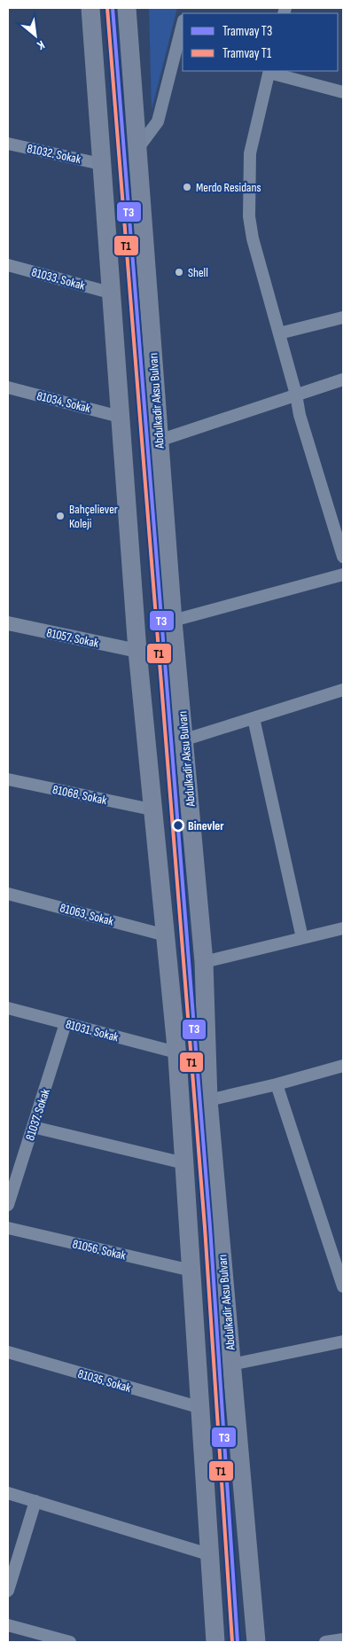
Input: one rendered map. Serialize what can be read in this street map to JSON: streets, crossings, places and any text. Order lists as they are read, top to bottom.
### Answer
{
  "streets": {
    "main road": ["Abdulkadir Aksu Bulvarı"],
    "street": [
      "81032. Sokak",
      "81033. Sokak",
      "81034. Sokak",
      "81057. Sokak",
      "81068. Sokak",
      "81063. Sokak",
      "81031. Sokak",
      "81037. Sokak",
      "81056. Sokak",
      "81035. Sokak"
    ]
  },
  "crossings": [
    ["81031. Sokak", "81037. Sokak"]
  ],
  "places": [
    "Merdo Residans",
    "Shell",
    "Bahçeliever Koleji",
    "Binevler"
  ],
  "lines": ["tram line T3", "tram line T1"],
  "legend": ["Tramvay T3", "Tramvay T1"],
  "north": "bottom right"
}
